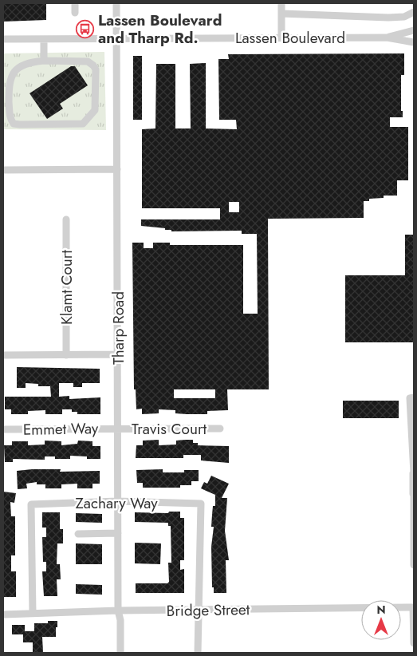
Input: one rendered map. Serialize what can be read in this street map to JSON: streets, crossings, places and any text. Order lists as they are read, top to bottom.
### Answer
{
  "streets": {
    "street": [
      "Lassen Boulevard",
      "Klamt Court",
      "Tharp Road",
      "Emmet Way",
      "Travis Court",
      "Zachary Way",
      "Bridge Street"
    ]
  },
  "crossings": [
    ["Lassen Boulevard", "Tharp Road"],
    ["Tharp Road", "Emmet Way"],
    ["Tharp Road", "Travis Court"],
    ["Tharp Road", "Zachary Way"],
    ["Tharp Road", "Bridge Street"],
    ["Emmet Way", "Travis Court"],
    ["Zachary Way", "Bridge Street"]
  ],
  "places": {
    "bus stop": ["Lassen Boulevard and Tharp Rd."]
  },
  "north": "top"
}
